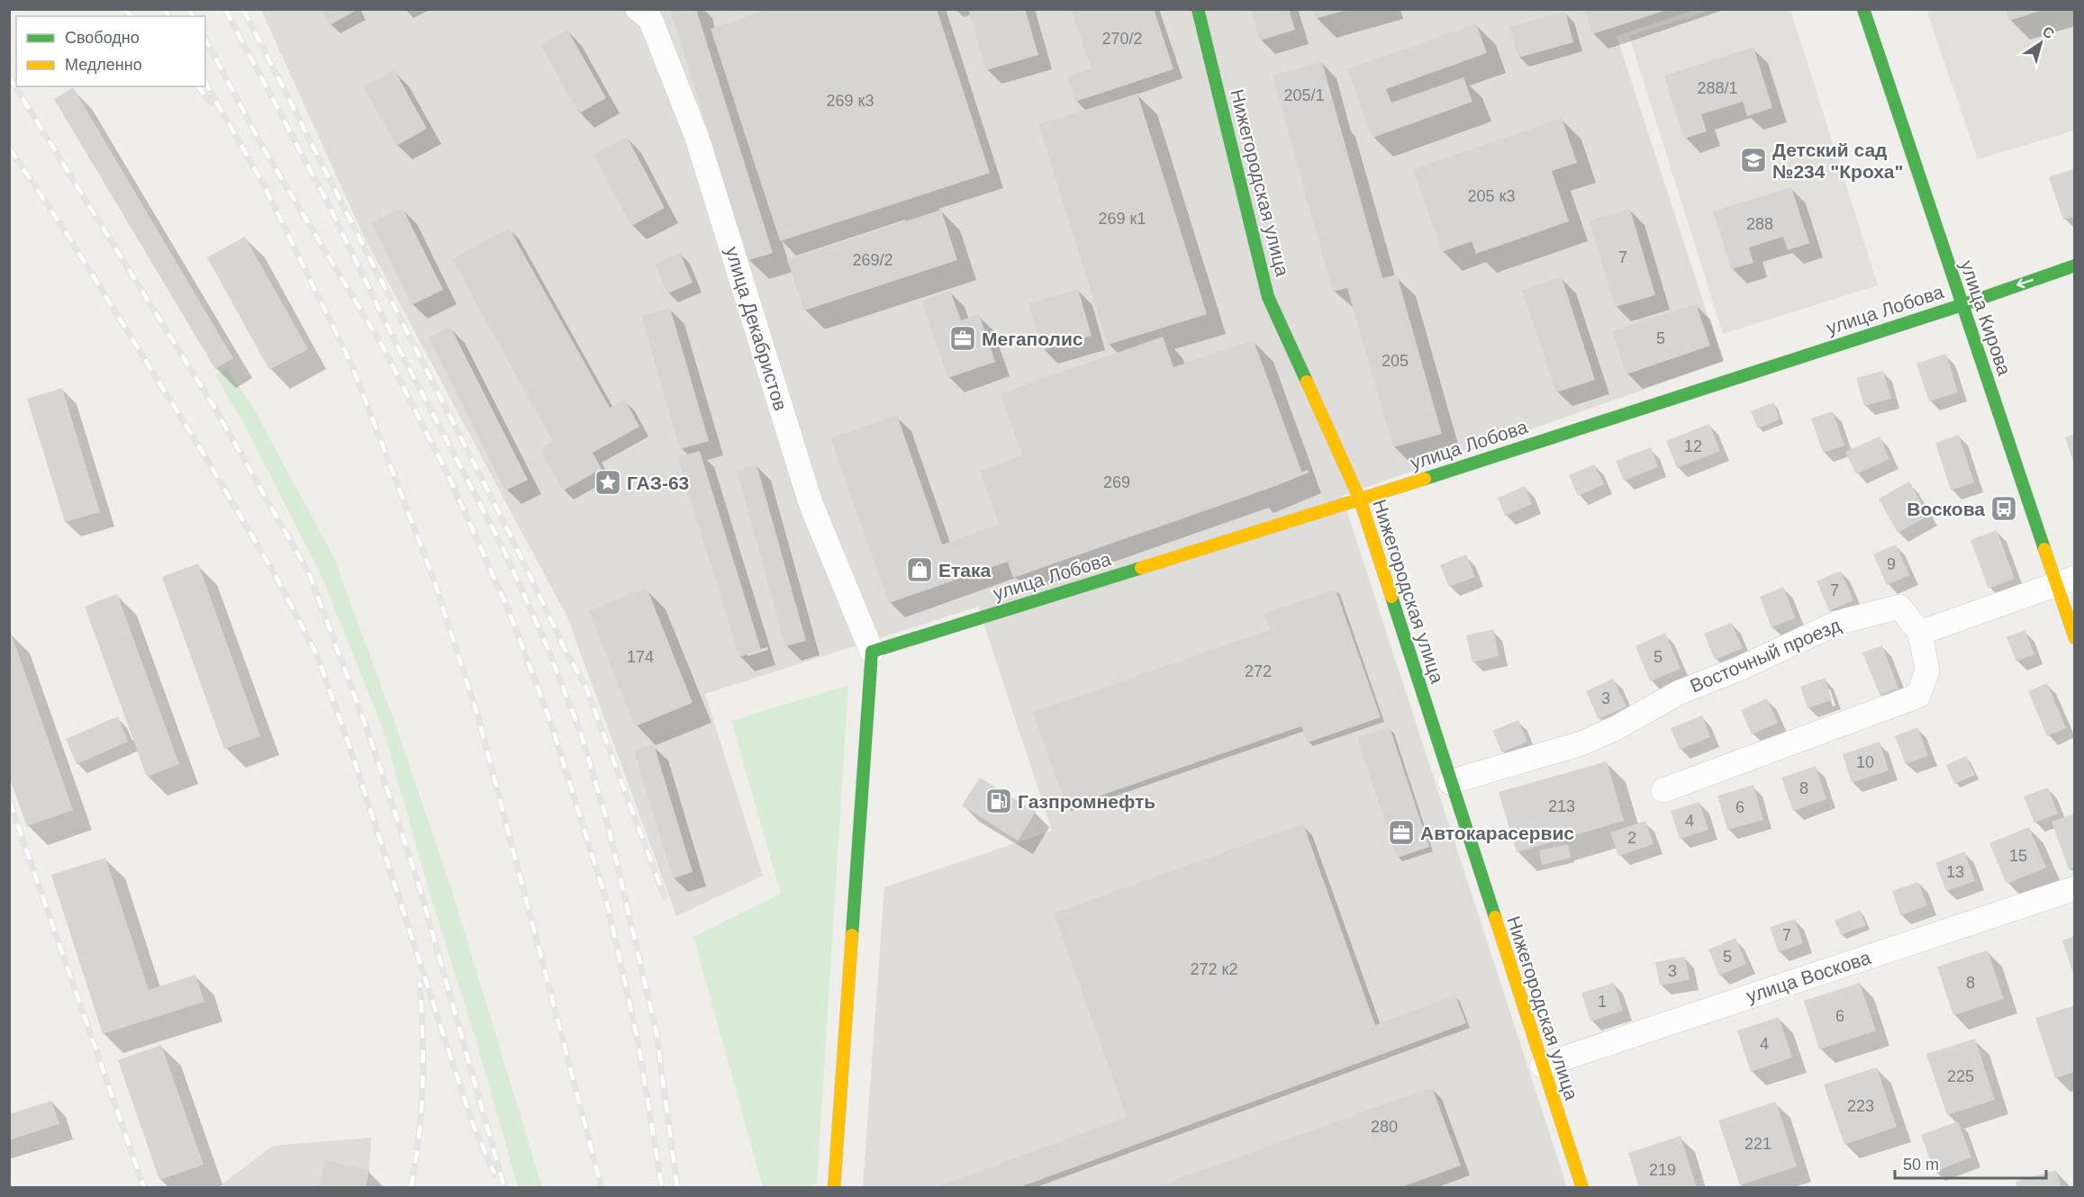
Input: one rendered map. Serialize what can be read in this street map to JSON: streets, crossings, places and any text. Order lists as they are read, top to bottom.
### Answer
{
  "streets": {
    "street": [
      "Нижегородская улица",
      "улица Лобова",
      "улица Кирова",
      "улица Декабристов",
      "Восточный проезд",
      "улица Воскова"
    ]
  },
  "crossings": [
    ["Нижегородская улица", "улица Лобова"],
    ["Нижегородская улица", "Восточный проезд"],
    ["Нижегородская улица", "улица Воскова"],
    ["улица Лобова", "улица Кирова"],
    ["улица Лобова", "улица Декабристов"]
  ],
  "places": {
    "school or university": ["Детский сад №234 \"Кроха\""],
    "office": ["Мегаполис", "Автокарасервис"],
    "place": ["ГАЗ-63"],
    "bus stop": ["Воскова"],
    "shop": ["Етака"],
    "fuel station": ["Газпромнефть"]
  },
  "house_numbers": [
    "270/2",
    "288/1",
    "205/1",
    "269 к3",
    "205 к3",
    "269 к1",
    "288",
    "7",
    "269/2",
    "5",
    "205",
    "12",
    "269",
    "9",
    "7",
    "174",
    "5",
    "272",
    "3",
    "10",
    "8",
    "213",
    "6",
    "4",
    "2",
    "15",
    "13",
    "7",
    "5",
    "272 к2",
    "3",
    "8",
    "1",
    "6",
    "4",
    "225",
    "223",
    "280",
    "221",
    "219"
  ],
  "legend": ["Свободно", "Медленно"],
  "scale_bar": "50 m",
  "north": "top right"
}
